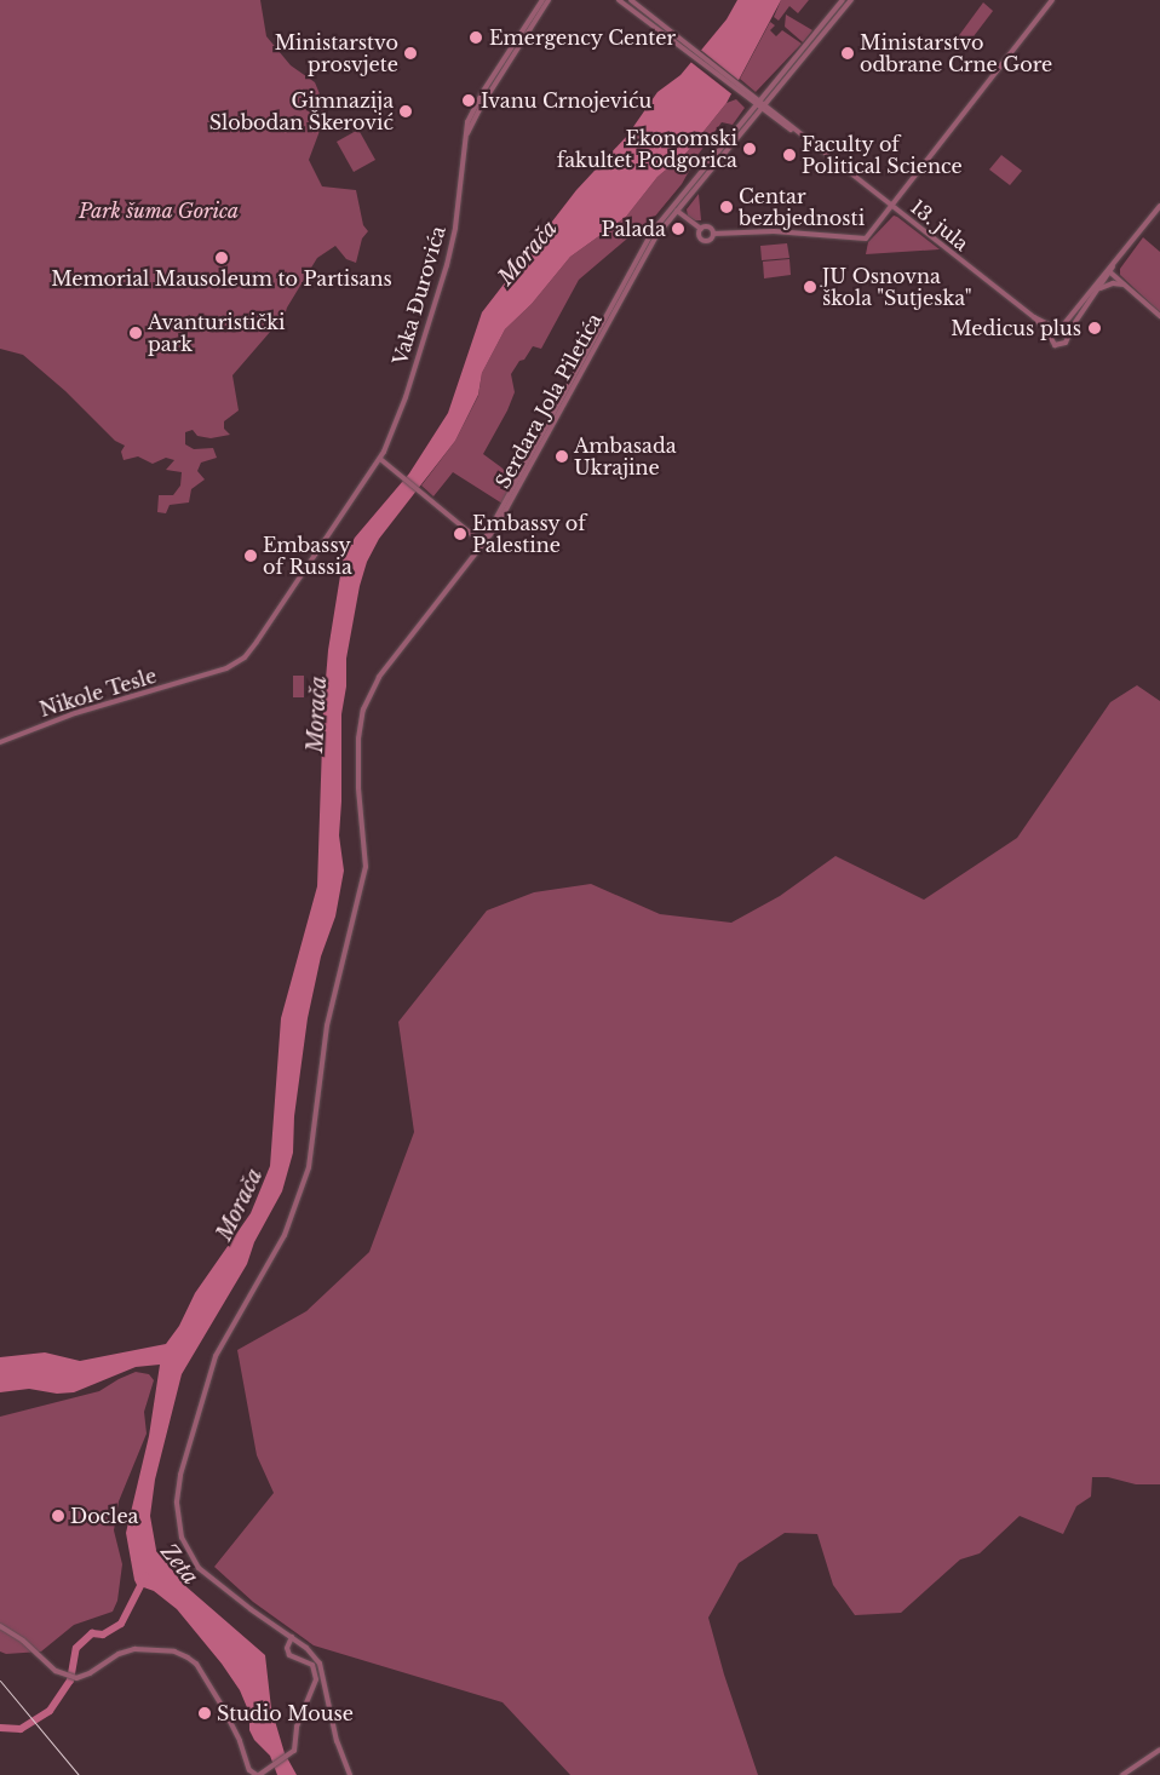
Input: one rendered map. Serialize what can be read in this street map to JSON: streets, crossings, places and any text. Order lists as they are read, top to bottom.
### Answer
{
  "streets": {
    "main road": [
      "13. jula",
      "Vaka Đurovića",
      "Serdara Jola Piletića",
      "Nikole Tesle"
    ]
  },
  "crossings": [
    ["13. jula", "Serdara Jola Piletića"],
    ["Vaka Đurovića", "Nikole Tesle"]
  ],
  "water": ["Morača", "Zeta"],
  "parks": ["Park šuma Gorica"],
  "places": [
    "Emergency Center",
    "Ministarstvo prosvjete",
    "Ministarstvo odbrane Crne Gore",
    "Ivanu Crnojeviću",
    "Gimnazija Slobodan Škerović",
    "Ekonomski fakultet Podgorica",
    "Faculty of Political Science",
    "Centar bezbjednosti",
    "Palada",
    "Memorial Mausoleum to Partisans",
    "JU Osnovna škola \"Sutjeska\"",
    "Medicus plus",
    "Avanturistički park",
    "Ambasada Ukrajine",
    "Embassy of Palestine",
    "Embassy of Russia",
    "Doclea",
    "Studio Mouse"
  ]
}
